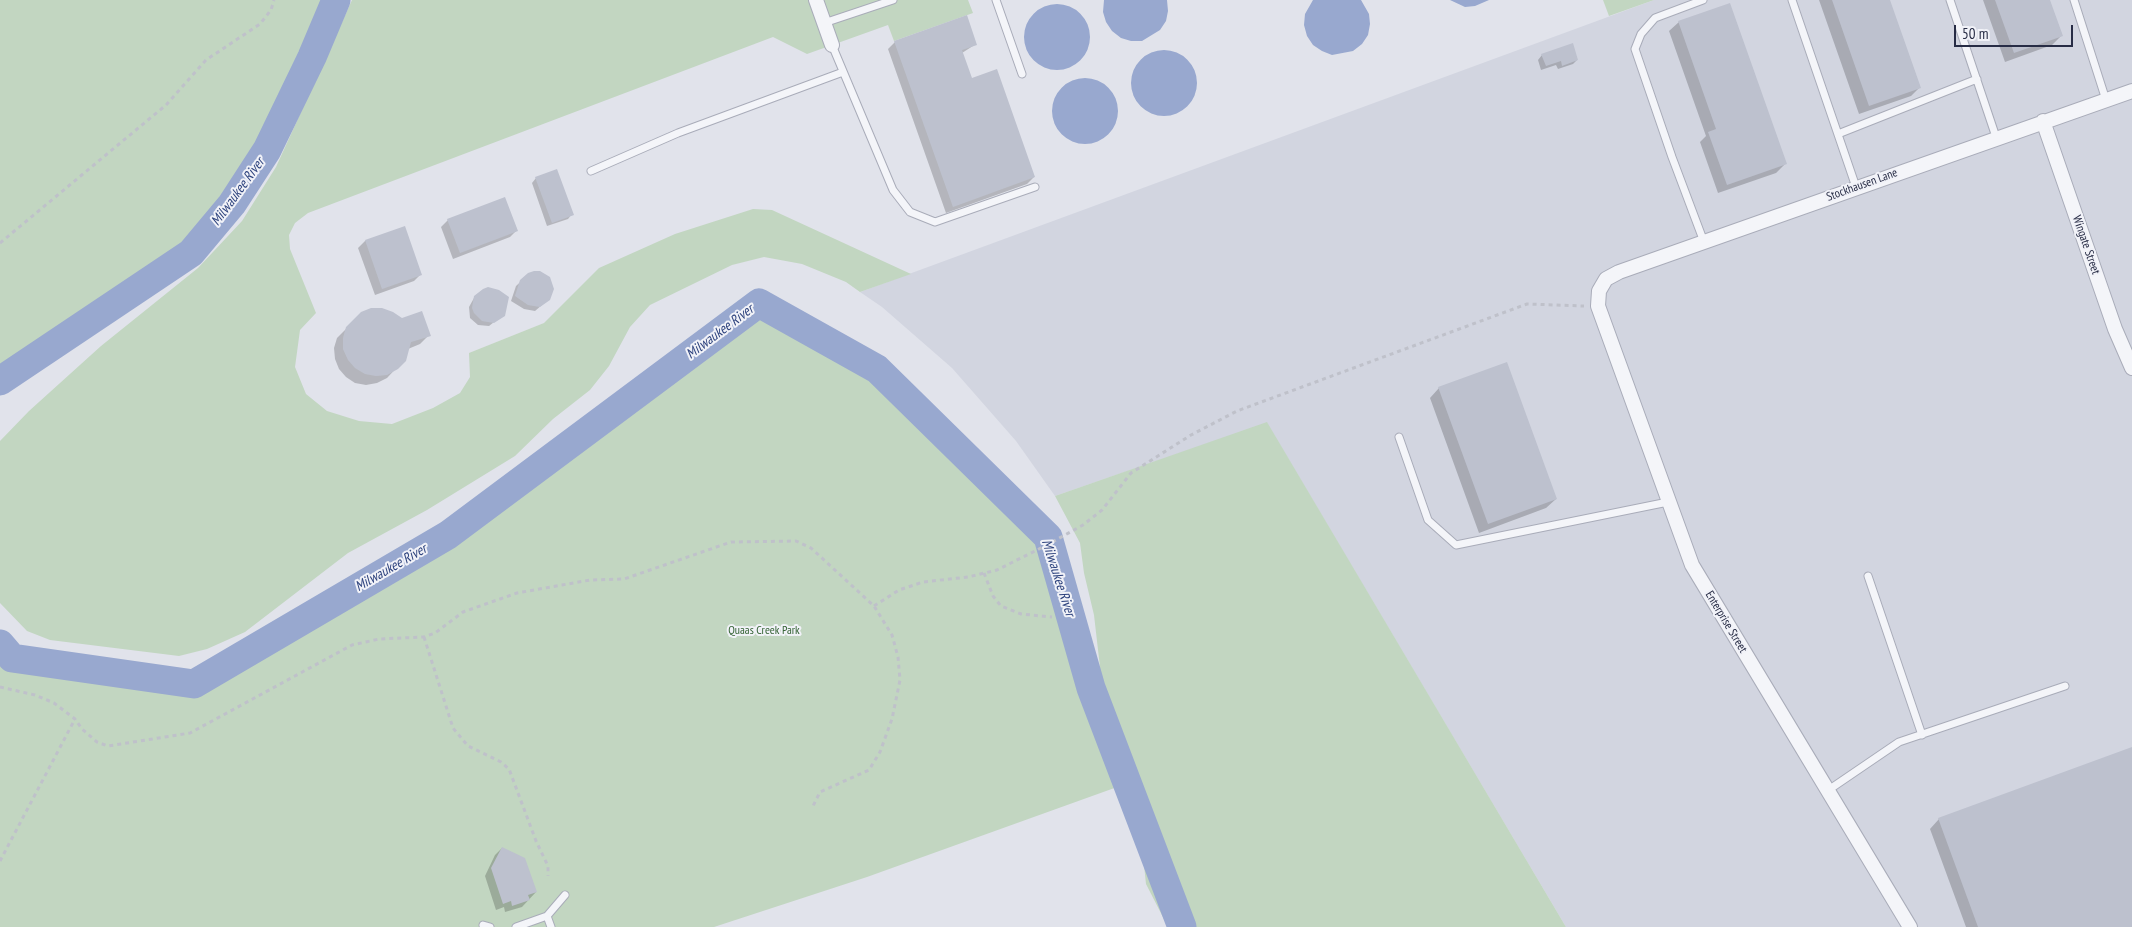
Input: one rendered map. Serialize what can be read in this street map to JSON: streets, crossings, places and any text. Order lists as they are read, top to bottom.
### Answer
{
  "streets": {
    "street": ["Stockhausen Lane", "Wingate Street", "Enterprise Street"]
  },
  "crossings": [
    ["Stockhausen Lane", "Wingate Street"],
    ["Stockhausen Lane", "Enterprise Street"]
  ],
  "water": ["Milwaukee River"],
  "parks": ["Quaas Creek Park"],
  "scale_bar": "50 m"
}
